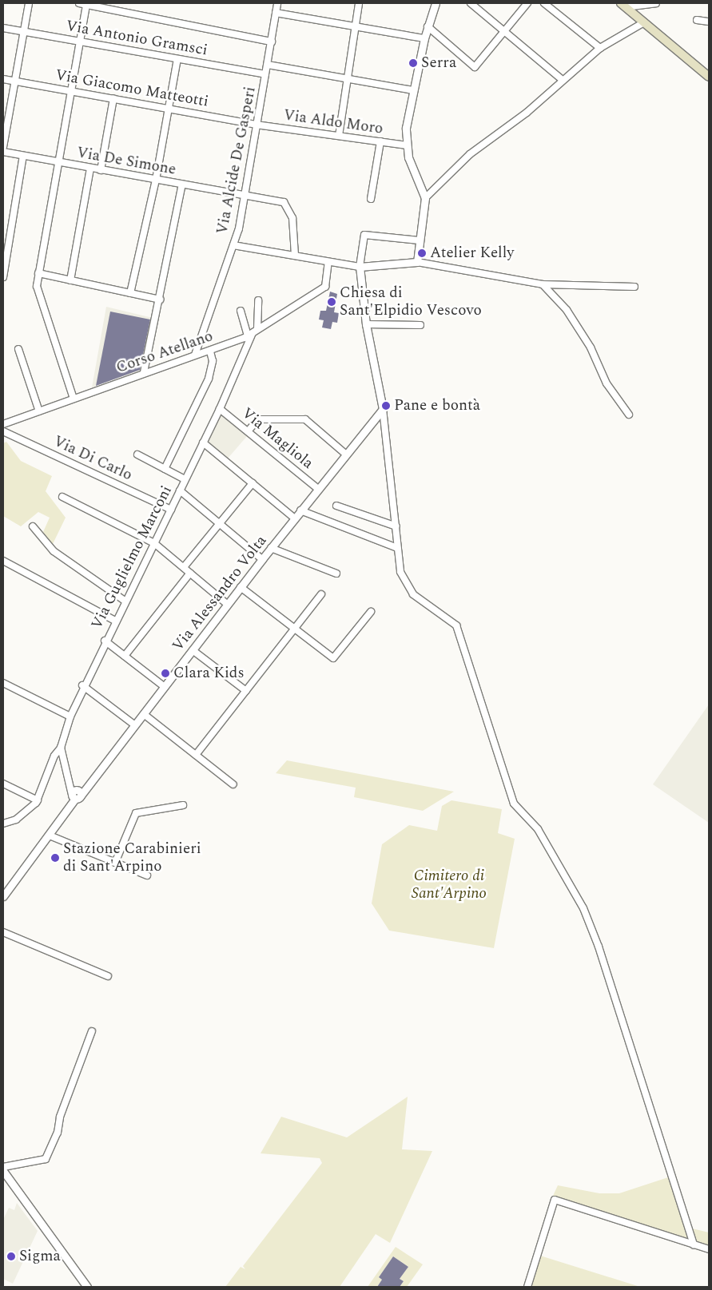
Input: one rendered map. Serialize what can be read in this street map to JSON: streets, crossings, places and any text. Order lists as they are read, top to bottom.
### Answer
{
  "streets": {
    "street": [
      "Via Antonio Gramsci",
      "Via Giacomo Matteotti",
      "Via Aldo Moro",
      "Via Alcide De Gasperi",
      "Via De Simone",
      "Corso Atellano",
      "Via Magliola",
      "Via Di Carlo",
      "Via Guglielmo Marconi",
      "Via Alessandro Volta"
    ]
  },
  "crossings": [
    ["Via Antonio Gramsci", "Via Alcide De Gasperi"],
    ["Via Giacomo Matteotti", "Via Aldo Moro"],
    ["Via Giacomo Matteotti", "Via Alcide De Gasperi"],
    ["Via Aldo Moro", "Via Alcide De Gasperi"],
    ["Via Alcide De Gasperi", "Via De Simone"],
    ["Via Alcide De Gasperi", "Corso Atellano"],
    ["Corso Atellano", "Via Guglielmo Marconi"],
    ["Via Magliola", "Via Guglielmo Marconi"],
    ["Via Magliola", "Via Alessandro Volta"],
    ["Via Di Carlo", "Via Guglielmo Marconi"]
  ],
  "parks": ["Cimitero di Sant'Arpino"],
  "places": [
    "Serra",
    "Atelier Kelly",
    "Chiesa di Sant'Elpidio Vescovo",
    "Pane e bontà",
    "Clara Kids",
    "Stazione Carabinieri di Sant'Arpino",
    "Sigma"
  ]
}
